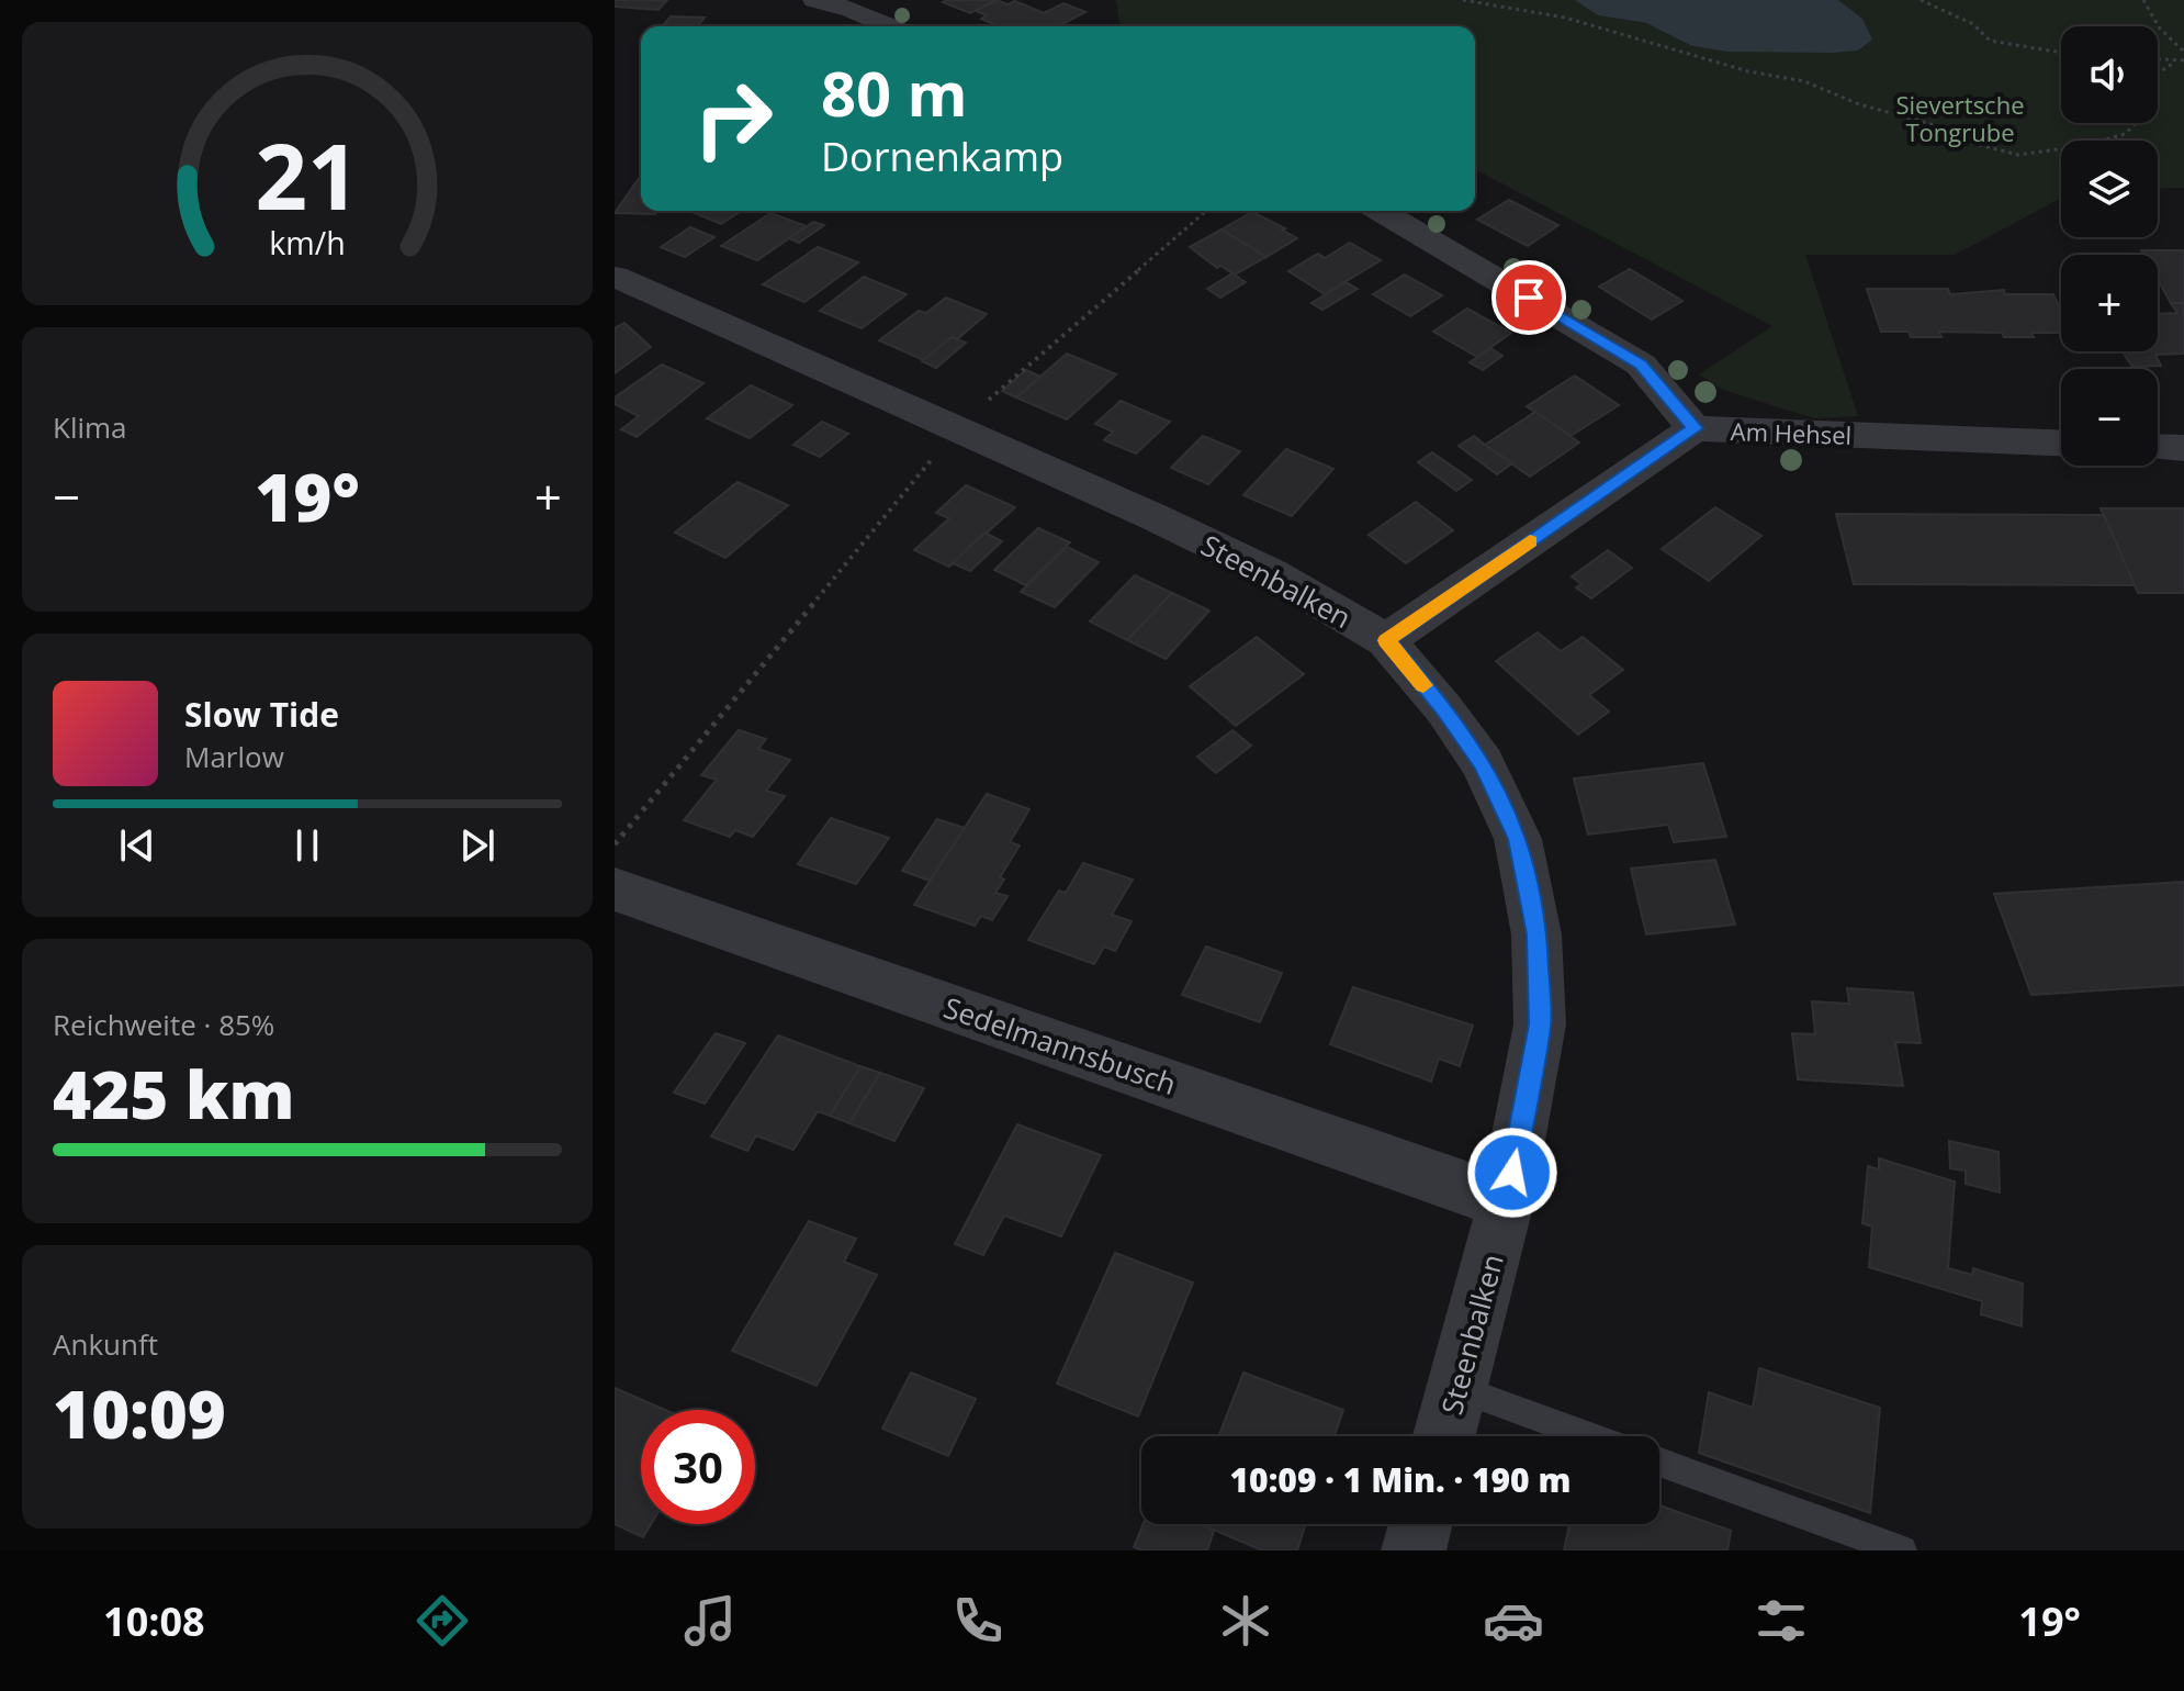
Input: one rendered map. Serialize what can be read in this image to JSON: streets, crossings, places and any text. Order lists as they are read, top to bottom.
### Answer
{
  "streets": {
    "street": ["Am Hehsel", "Steenbalken", "Sedelmannsbusch"]
  },
  "crossings": [
    ["Steenbalken", "Sedelmannsbusch"]
  ],
  "parks": ["Sievertsche Tongrube"],
  "page": {
    "map_buttons": ["+", "−"],
    "turn": ["80 m", "Dornenkamp"],
    "tile": [
      "Klima",
      ["Reichweite · 85%", "425 km"],
      ["Ankunft", "10:09"]
    ],
    "heat": ["−", "19°", "+"],
    "song": ["Slow Tide", "Marlow"],
    "limit": "30",
    "trip": "10:09 · 1 Min. · 190 m",
    "tabs": ["10:08", "19°"],
    "gauge": ["21", "km/h"]
  }
}
